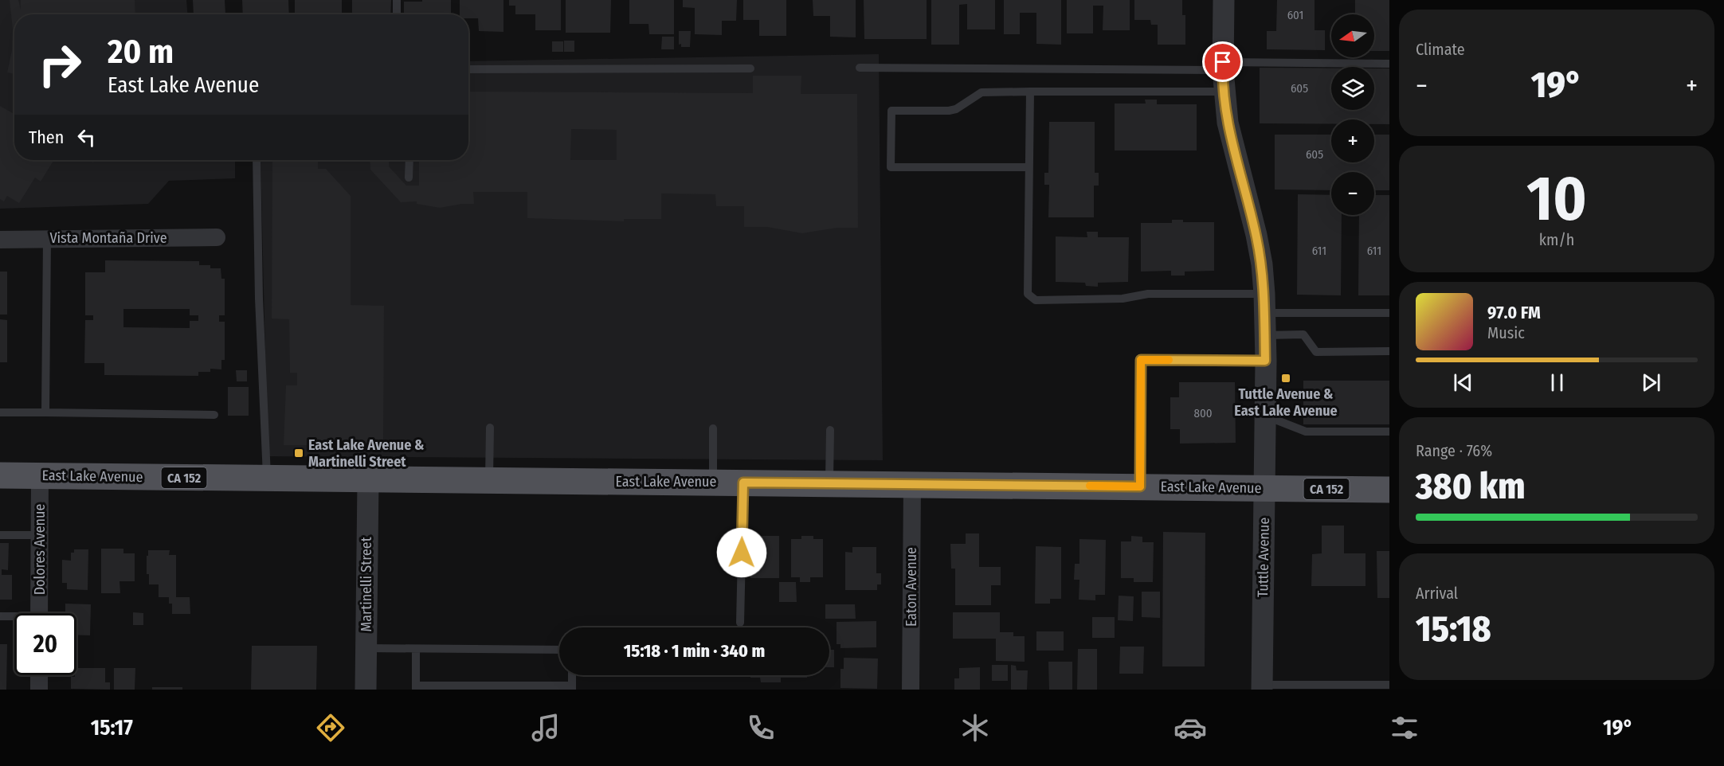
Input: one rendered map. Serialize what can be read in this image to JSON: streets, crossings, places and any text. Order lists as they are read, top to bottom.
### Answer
{
  "streets": {
    "main road": ["East Lake Avenue", "CA 152"],
    "street": [
      "Vista Montaña Drive",
      "Dolores Avenue",
      "Tuttle Avenue",
      "Martinelli Street",
      "Eaton Avenue"
    ]
  },
  "crossings": [
    ["East Lake Avenue", "Dolores Avenue"],
    ["East Lake Avenue", "Tuttle Avenue"],
    ["East Lake Avenue", "Martinelli Street"],
    ["East Lake Avenue", "Eaton Avenue"]
  ],
  "places": {
    "transit": ["Tuttle Avenue & East Lake Avenue", "East Lake Avenue & Martinelli Street"]
  },
  "house_numbers": [
    "601",
    "605",
    "605",
    "611",
    "611",
    "800"
  ],
  "north": "left",
  "page": {
    "tile": [
      "Climate",
      ["10", "km/h"],
      ["Range · 76%", "380 km"],
      ["Arrival", "15:18"]
    ],
    "map_buttons": ["+", "−"],
    "turn": ["20 m", "East Lake Avenue"],
    "heat": ["−", "19°", "+"],
    "then": "Then",
    "song": ["97.0 FM", "Music"],
    "limit": "20",
    "trip": "15:18 · 1 min · 340 m",
    "tabs": ["15:17", "19°"]
  }
}
